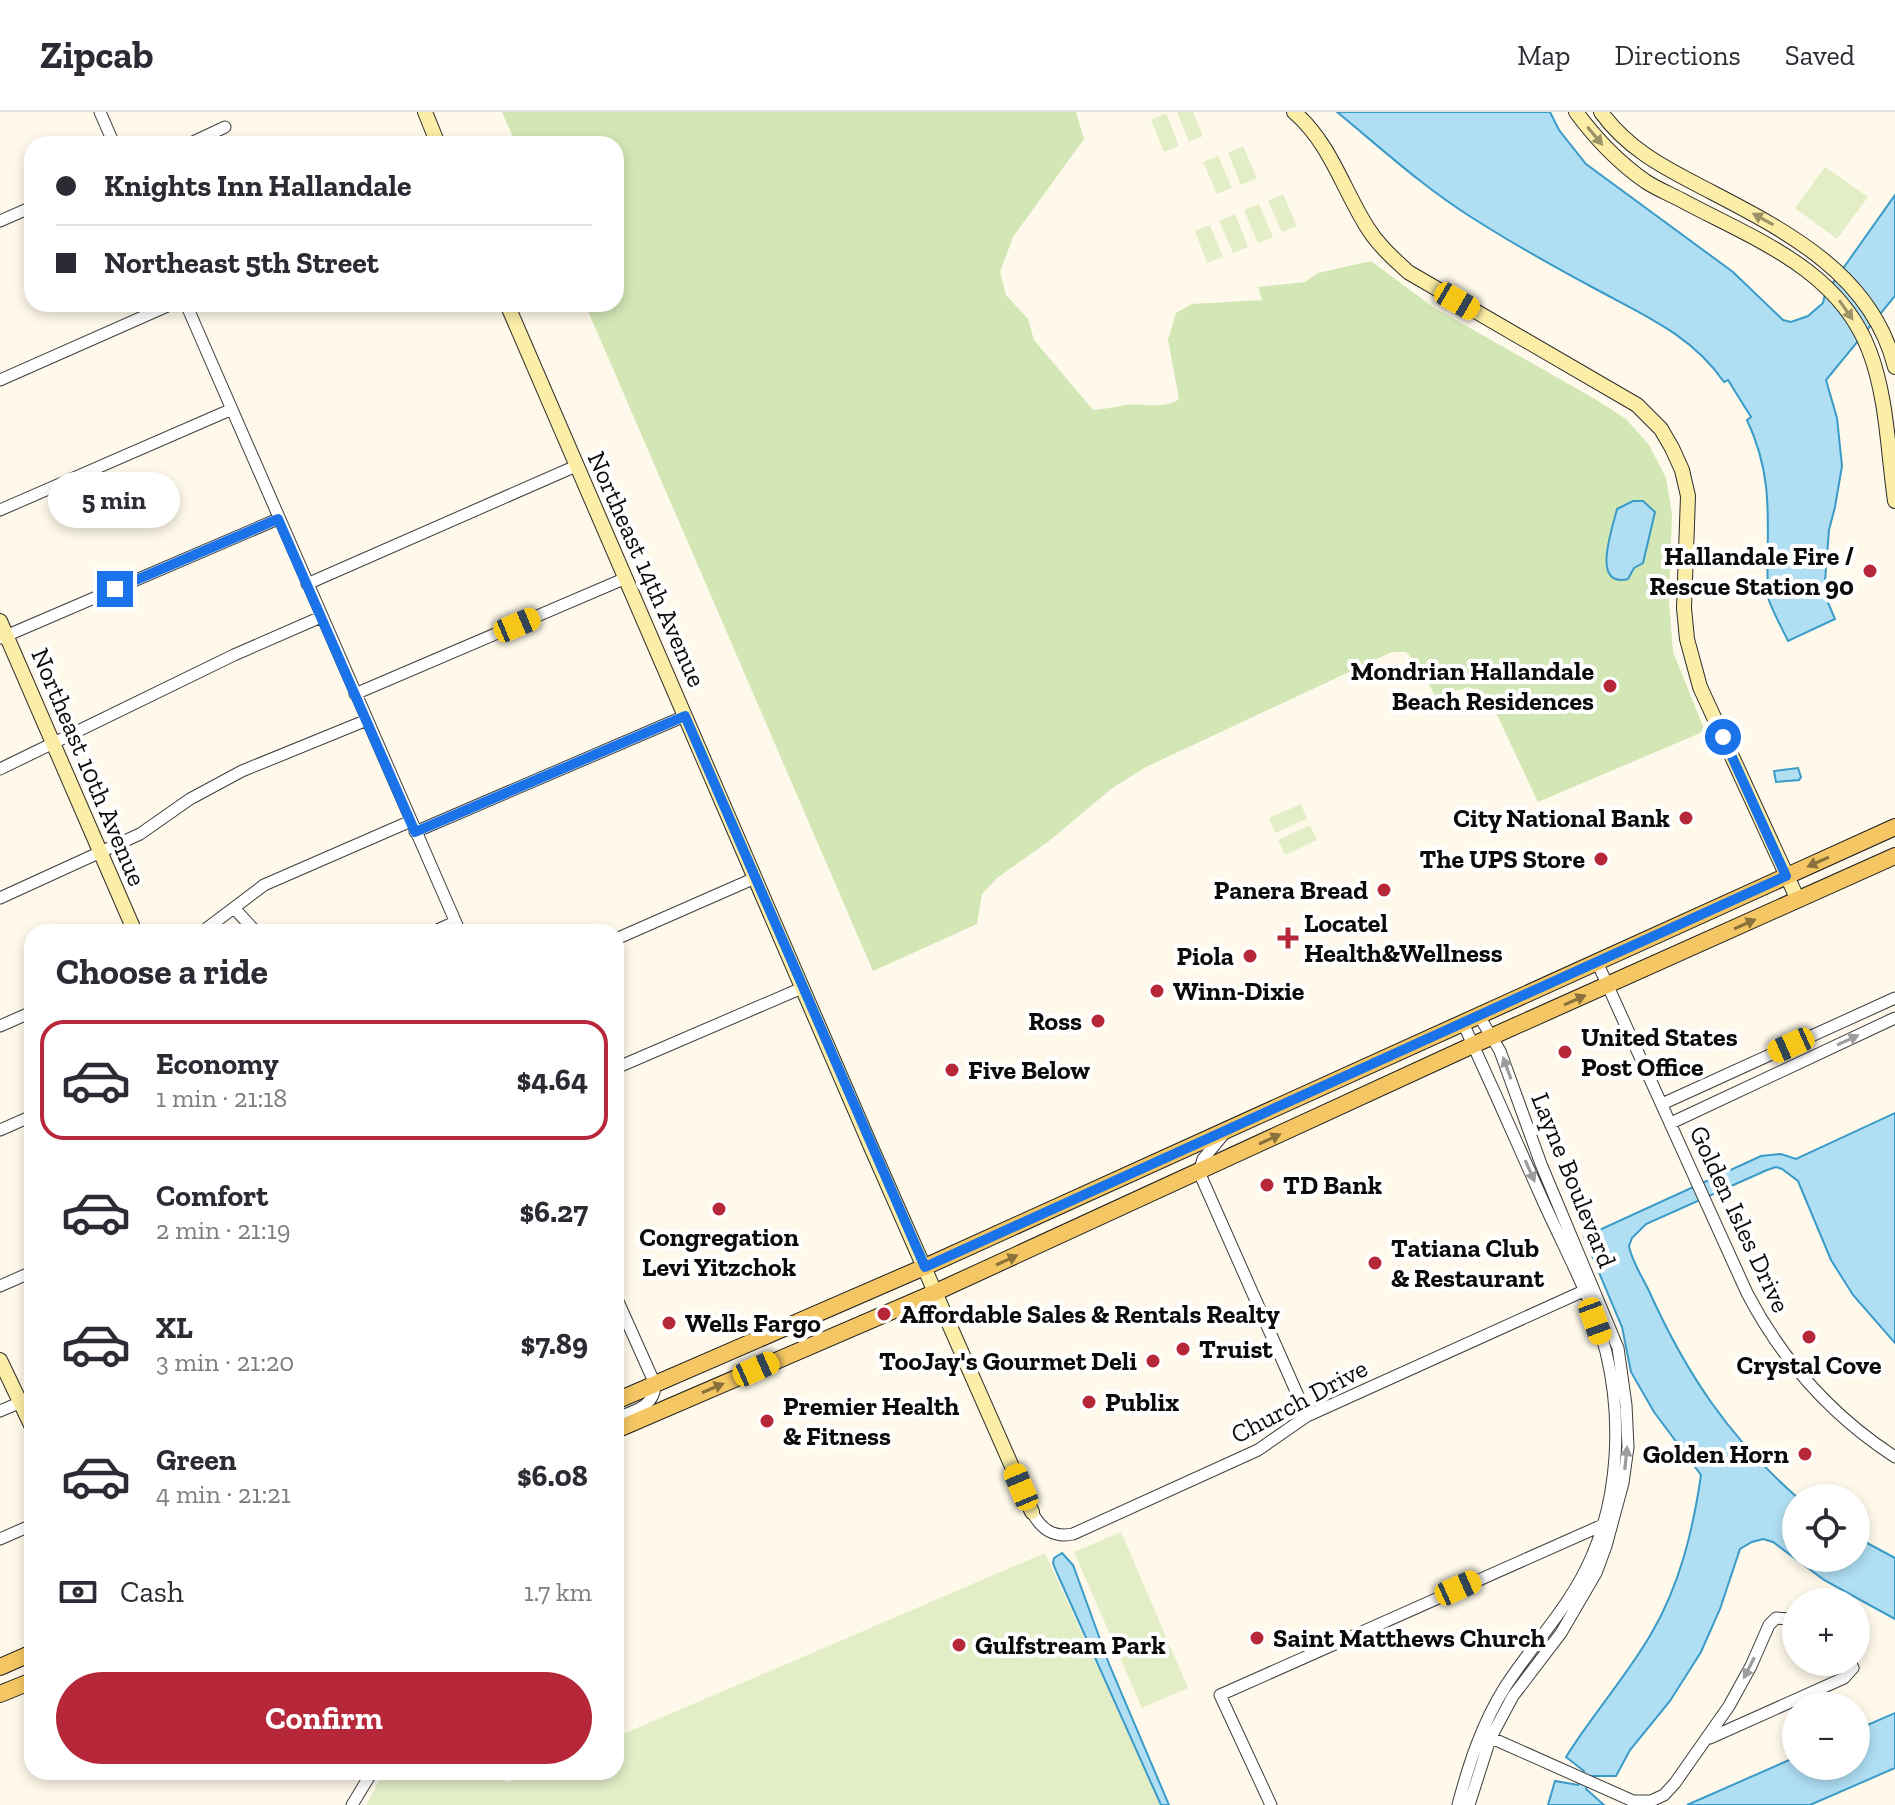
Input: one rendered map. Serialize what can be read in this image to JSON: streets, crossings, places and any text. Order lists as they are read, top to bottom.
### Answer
{
  "streets": {
    "street": [
      "Northeast 14th Avenue",
      "Northeast 10th Avenue",
      "Layne Boulevard",
      "Golden Isles Drive",
      "Church Drive"
    ]
  },
  "crossings": [
    ["Northeast 14th Avenue", "Church Drive"],
    ["Layne Boulevard", "Church Drive"]
  ],
  "places": {
    "other": [
      "Hallandale Fire / Rescue Station 90",
      "Mondrian Hallandale Beach Residences",
      "City National Bank",
      "The UPS Store",
      "Panera Bread",
      "Piola",
      "Winn-Dixie",
      "Ross",
      "United States Post Office",
      "Five Below",
      "TD Bank",
      "Congregation Levi Yitzchok",
      "Tatiana Club & Restaurant",
      "Affordable Sales & Rentals Realty",
      "Wells Fargo",
      "Crystal Cove",
      "Truist",
      "TooJay's Gourmet Deli",
      "Publix",
      "Premier Health & Fitness",
      "Golden Horn",
      "Saint Matthews Church",
      "Gulfstream Park"
    ],
    "health": ["Locatel Health&Wellness"]
  },
  "page": {
    "header": "Zipcab",
    "nav": ["Map", "Directions", "Saved"],
    "banner": ["Knights Inn Hallandale", "Northeast 5th Street"],
    "bubble": "5 min",
    "heading": "Choose a ride",
    "list": [
      {
        "name": "Economy",
        "note": "1 min · 21:18",
        "value": "$4.64"
      },
      {
        "name": "Comfort",
        "note": "2 min · 21:19",
        "value": "$6.27"
      },
      {
        "name": "XL",
        "note": "3 min · 21:20",
        "value": "$7.89"
      },
      {
        "name": "Green",
        "note": "4 min · 21:21",
        "value": "$6.08"
      }
    ],
    "map_buttons": ["+", "−"],
    "pay": ["Cash", "1.7 km"],
    "buttons": "Confirm"
  }
}
